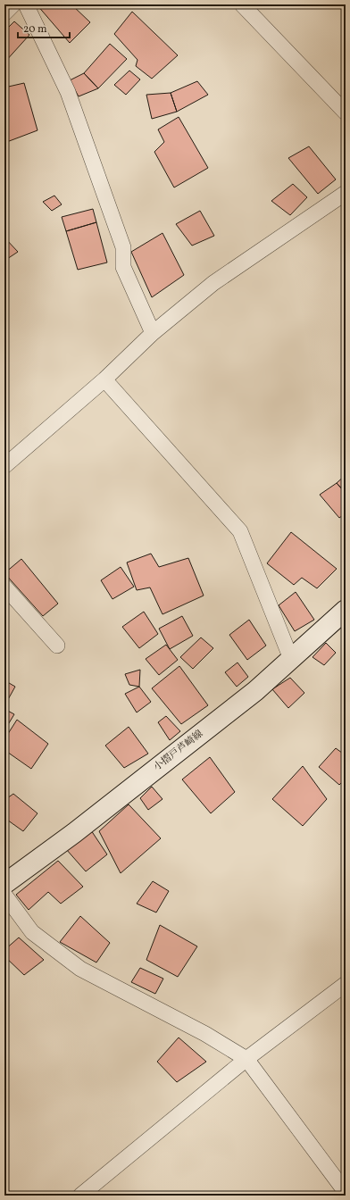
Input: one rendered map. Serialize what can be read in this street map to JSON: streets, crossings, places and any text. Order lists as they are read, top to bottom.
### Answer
{
  "streets": {
    "main road": ["小摺戸芦崎線"]
  },
  "scale_bar": "20 m"
}
